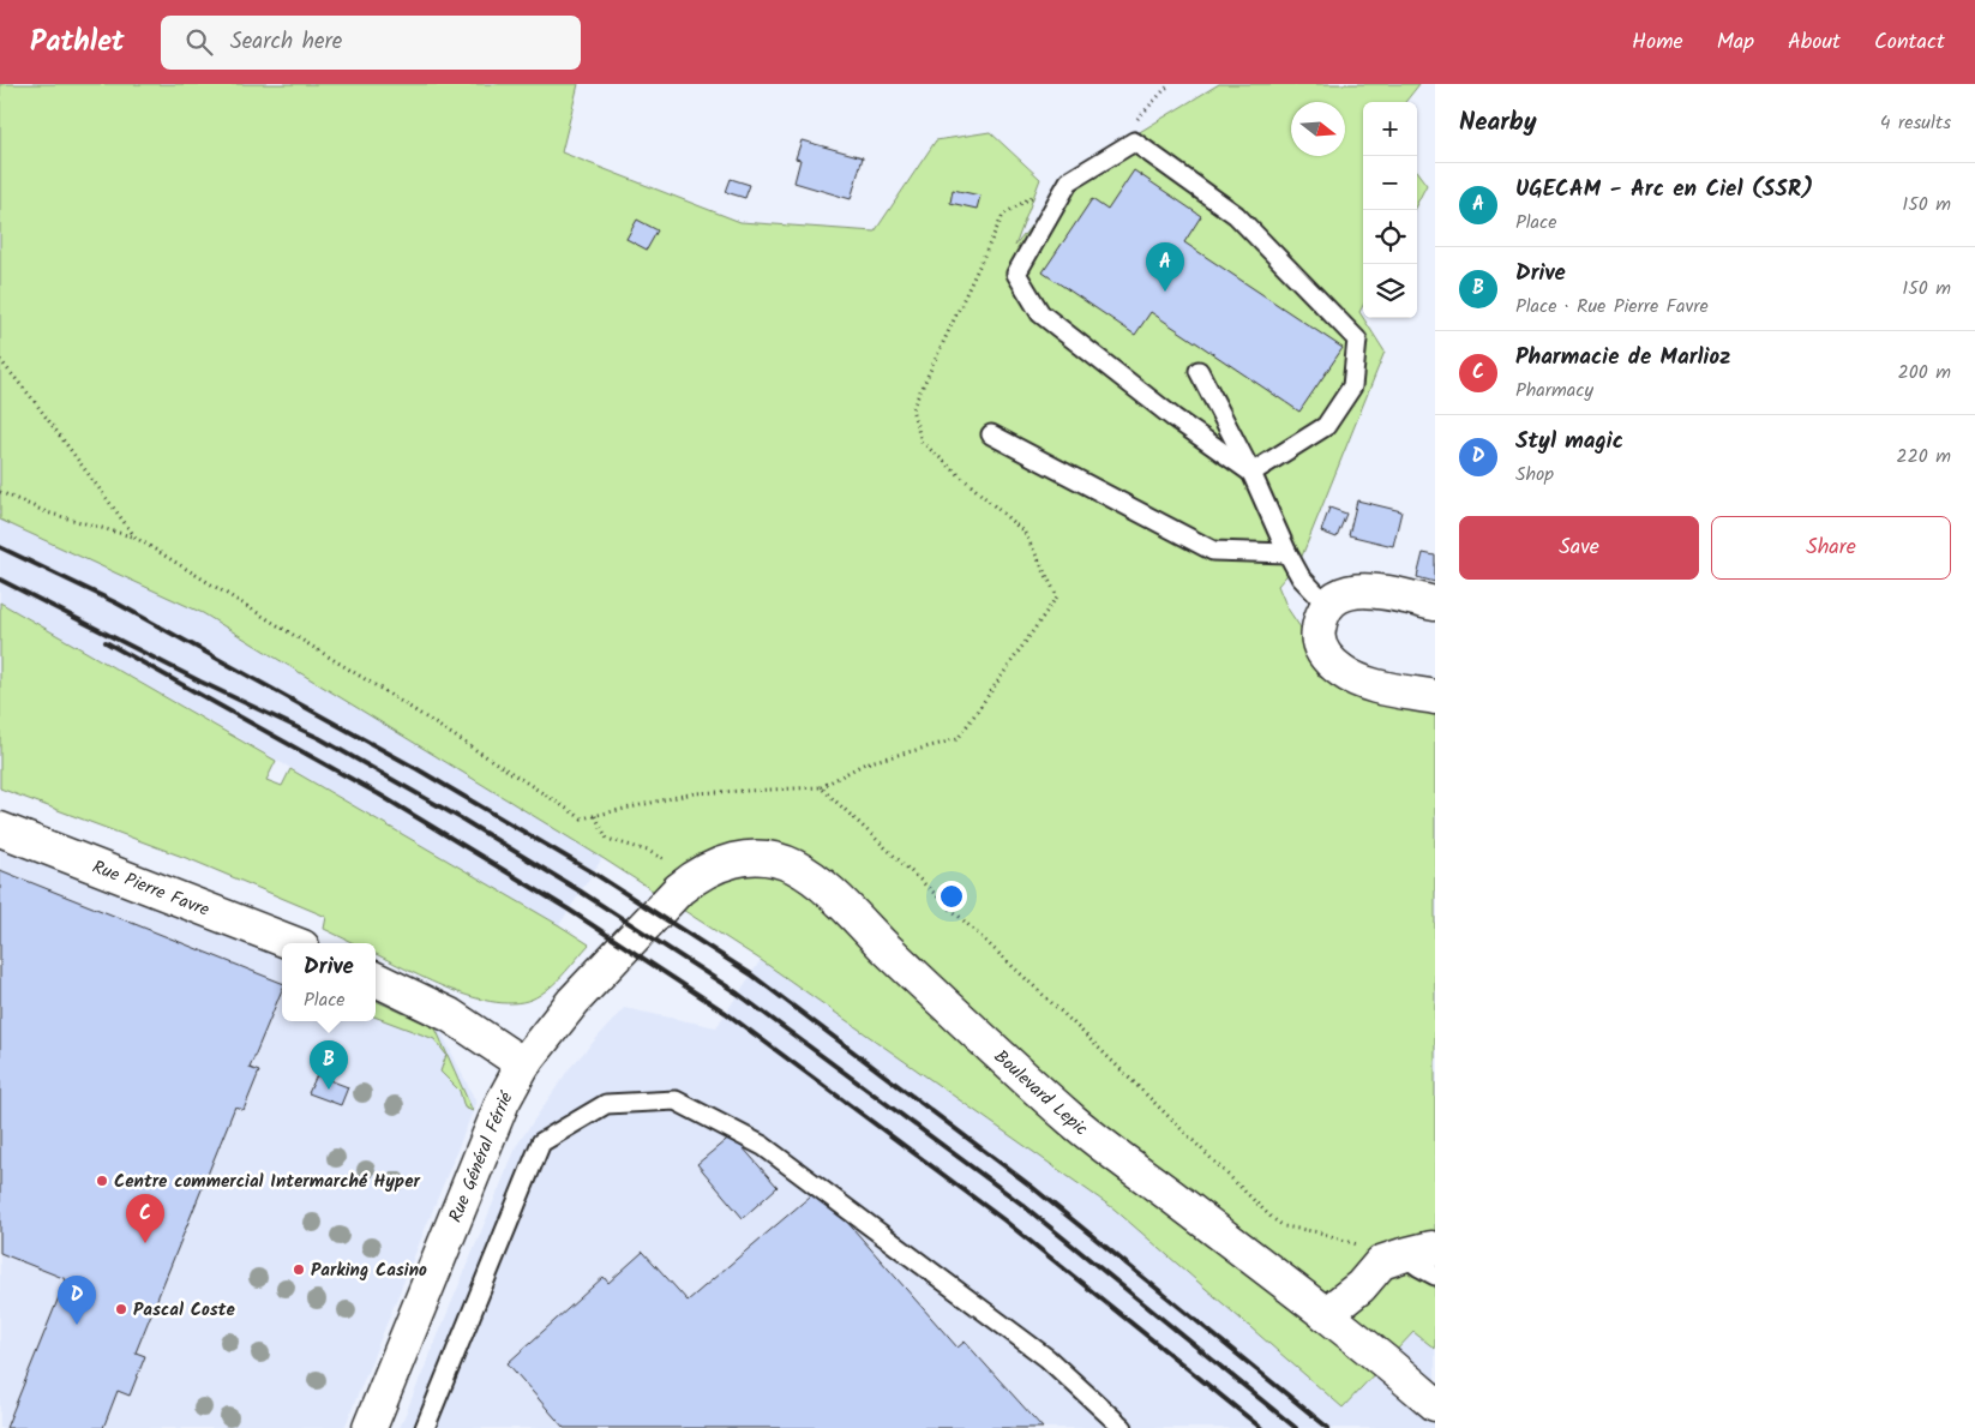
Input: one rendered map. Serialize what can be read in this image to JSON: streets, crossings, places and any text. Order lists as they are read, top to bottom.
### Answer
{
  "streets": {
    "main road": ["Rue Pierre Favre", "Boulevard Lepic", "Rue Général Férrié"]
  },
  "crossings": [
    ["Boulevard Lepic", "Rue Général Férrié"]
  ],
  "places": ["Centre commercial Intermarché Hyper", "Parking Casino", "Pascal Coste"],
  "north": "right",
  "page": {
    "header": "Pathlet",
    "search": "Search here",
    "nav": [
      "Home",
      "Map",
      "About",
      "Contact"
    ],
    "heading": ["Nearby", "4 results"],
    "map_buttons": ["+", "−"],
    "list": [
      {
        "mark": "A",
        "name": "UGECAM - Arc en Ciel (SSR)",
        "note": "Place",
        "value": "150 m"
      },
      {
        "mark": "B",
        "name": "Drive",
        "note": "Place · Rue Pierre Favre",
        "value": "150 m"
      },
      {
        "mark": "C",
        "name": "Pharmacie de Marlioz",
        "note": "Pharmacy",
        "value": "200 m"
      },
      {
        "mark": "D",
        "name": "Styl magic",
        "note": "Shop",
        "value": "220 m"
      }
    ],
    "pins": [
      "A",
      "B",
      "C",
      "D"
    ],
    "buttons": ["Save", "Share"],
    "popup": ["Drive", "Place"]
  }
}
